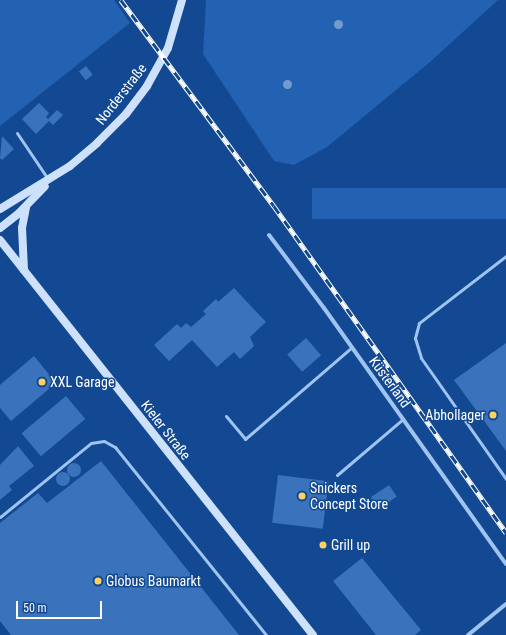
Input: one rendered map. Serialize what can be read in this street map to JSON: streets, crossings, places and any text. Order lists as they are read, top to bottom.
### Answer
{
  "streets": {
    "main road": ["Norderstraße", "Kieler Straße"],
    "street": ["Küsterland"]
  },
  "places": [
    "XXL Garage",
    "Abhollager",
    "Snickers Concept Store",
    "Grill up",
    "Globus Baumarkt"
  ],
  "scale_bar": "50 m"
}
